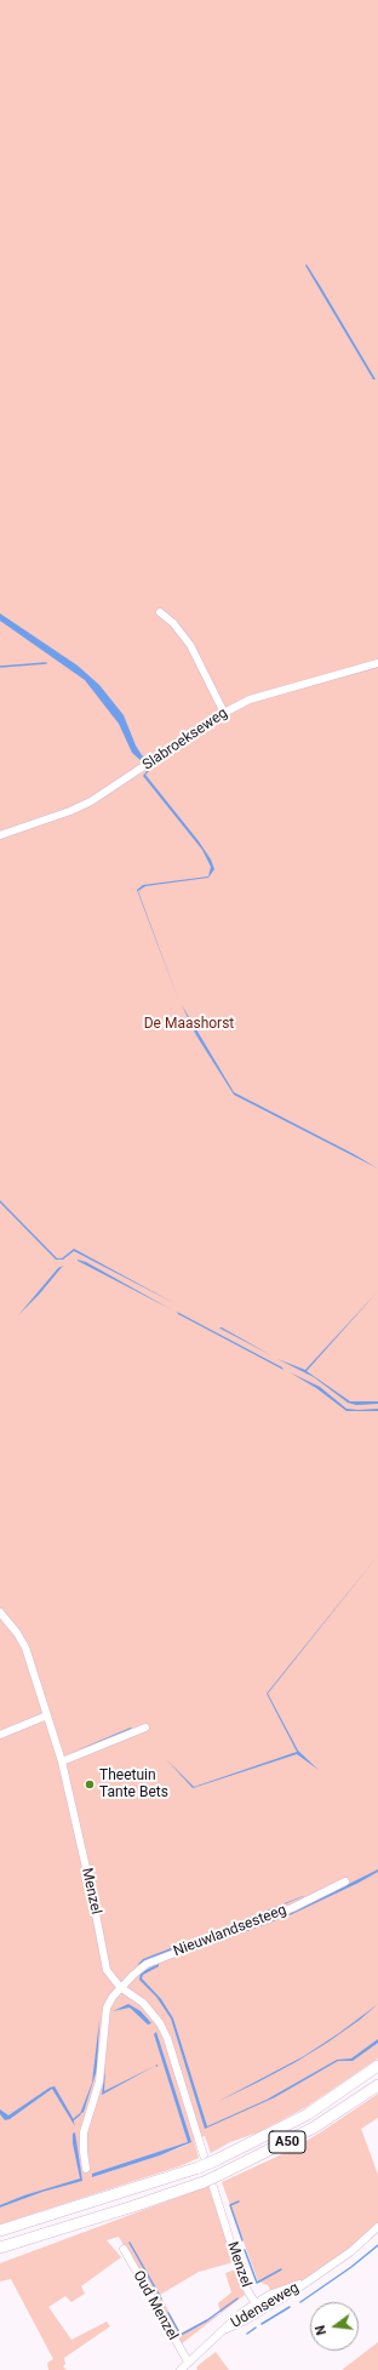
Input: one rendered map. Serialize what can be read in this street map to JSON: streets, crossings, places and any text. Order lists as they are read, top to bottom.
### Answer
{
  "streets": {
    "highway": ["A50"],
    "street": [
      "Slabroekseweg",
      "Menzel",
      "Nieuwlandsesteeg",
      "Oud Menzel",
      "Udenseweg"
    ]
  },
  "crossings": [
    ["Menzel", "Nieuwlandsesteeg"],
    ["Menzel", "A50"],
    ["Menzel", "Udenseweg"],
    ["Oud Menzel", "Udenseweg"]
  ],
  "parks": ["De Maashorst"],
  "places": ["Theetuin Tante Bets"],
  "north": "left"
}
